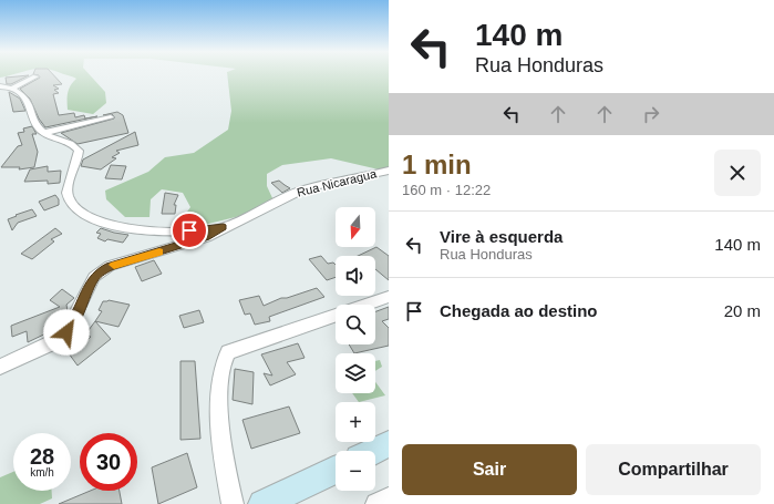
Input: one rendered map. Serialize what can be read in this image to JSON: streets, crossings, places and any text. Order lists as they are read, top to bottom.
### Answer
{
  "streets": {
    "street": ["Rua Nicaragua"]
  },
  "north": "bottom",
  "page": {
    "turn": ["140 m", "Rua Honduras"],
    "heading": ["1 min", "160 m · 12:22"],
    "map_buttons": ["+", "−"],
    "list": [
      {
        "name": "Vire à esquerda",
        "note": "Rua Honduras",
        "value": "140 m"
      },
      {
        "name": "Chegada ao destino",
        "value": "20 m"
      }
    ],
    "speed": "28 km/h",
    "limit": "30",
    "buttons": ["Sair", "Compartilhar"]
  }
}
